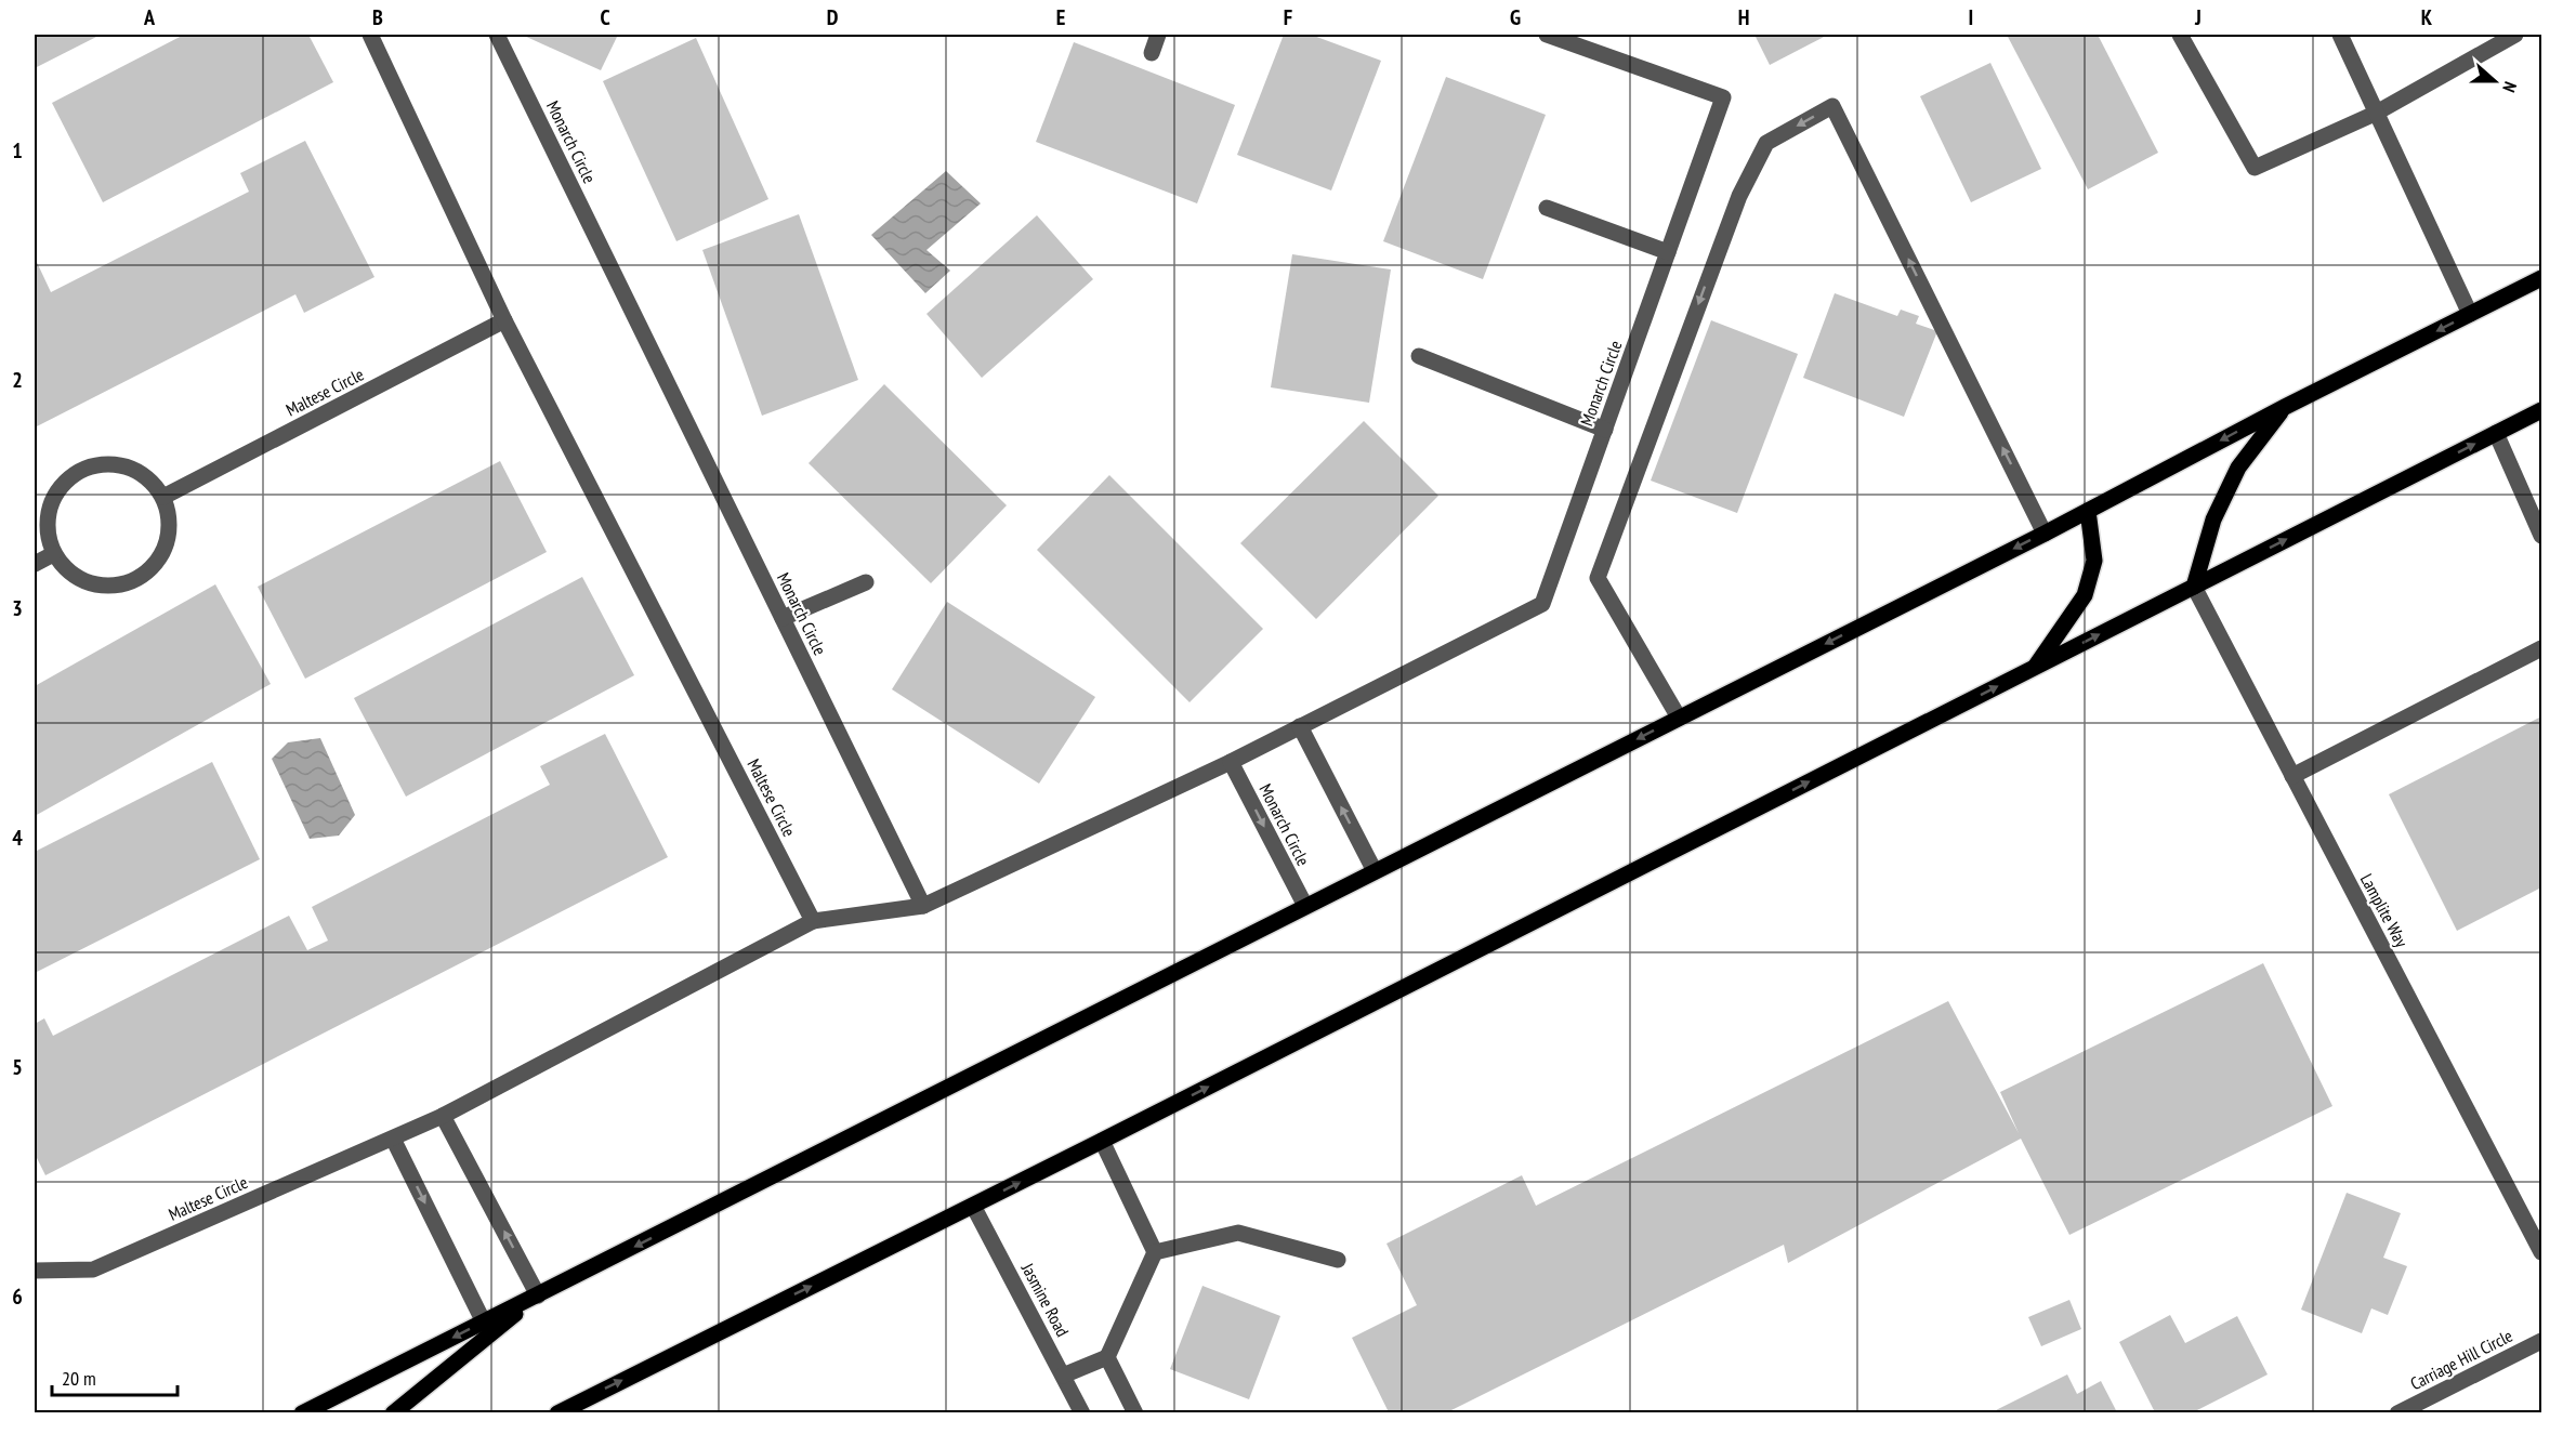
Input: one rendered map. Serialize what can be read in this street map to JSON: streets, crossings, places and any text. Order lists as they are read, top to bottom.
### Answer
{
  "streets": {
    "street": [
      "Monarch Circle",
      "Maltese Circle",
      "Lamplite Way",
      "Jasmine Road",
      "Carriage Hill Circle"
    ]
  },
  "scale_bar": "20 m",
  "north": "right",
  "grid": {
    "columns": [
      "A",
      "B",
      "C",
      "D",
      "E",
      "F",
      "G",
      "H",
      "I",
      "J",
      "K"
    ],
    "rows": [
      "1",
      "2",
      "3",
      "4",
      "5",
      "6"
    ]
  }
}
